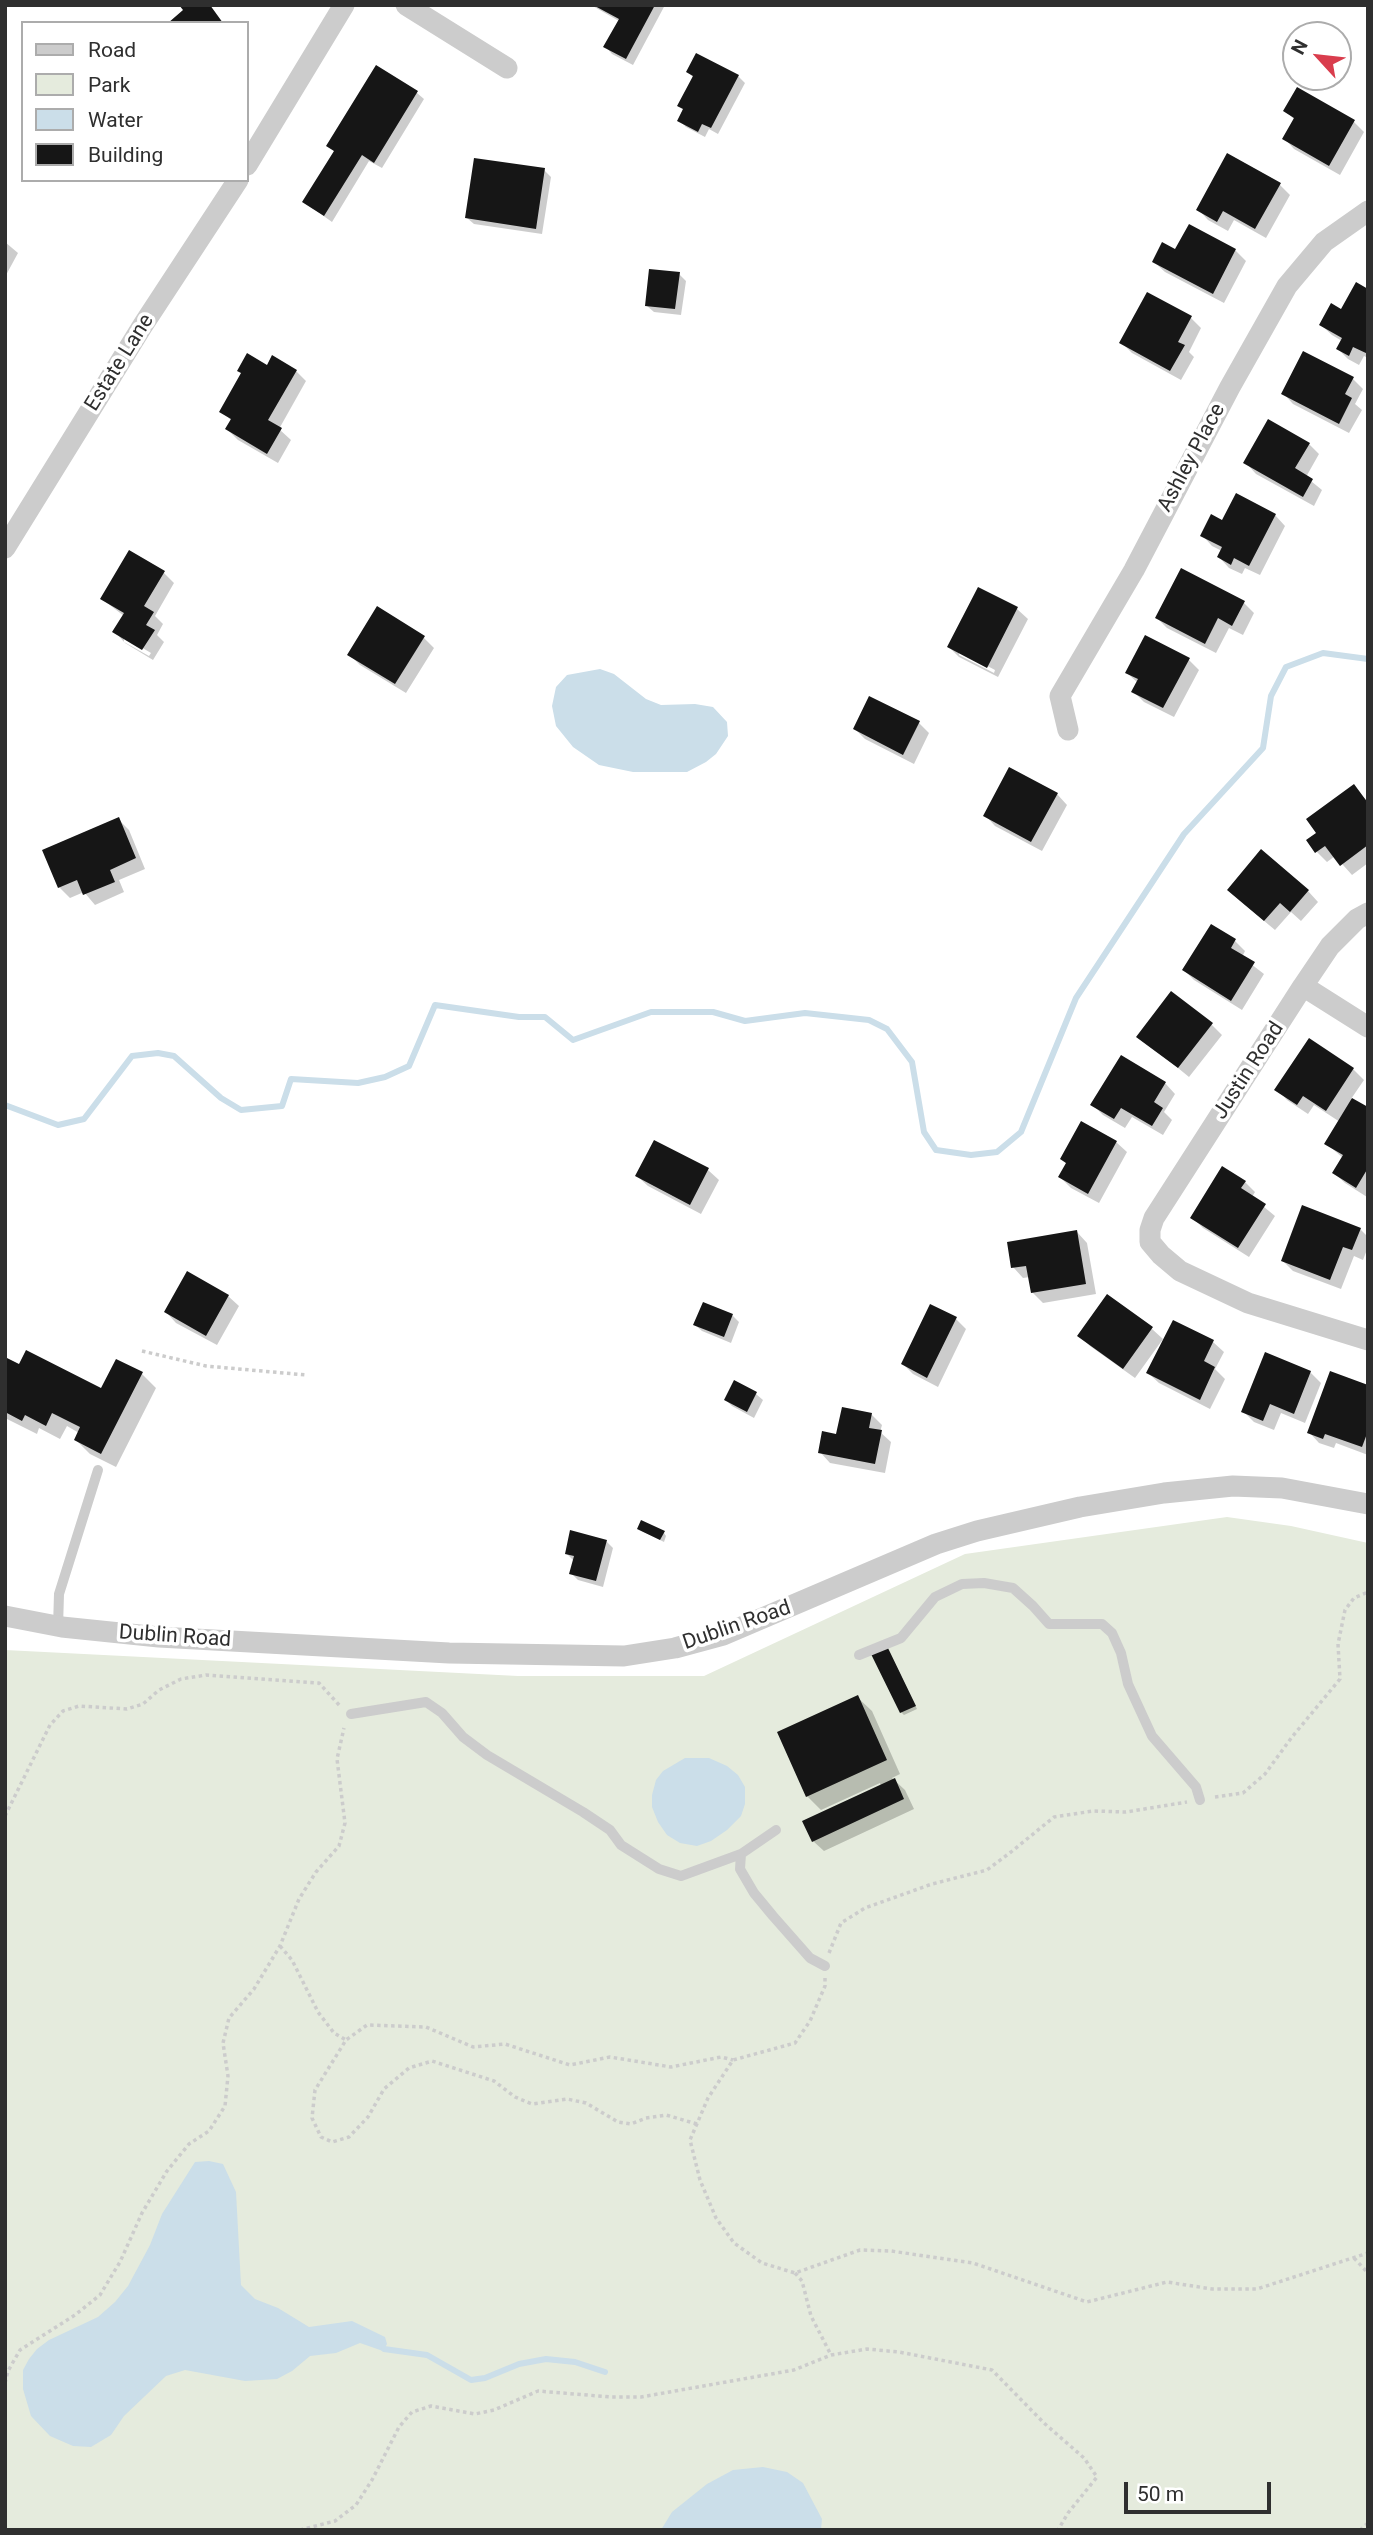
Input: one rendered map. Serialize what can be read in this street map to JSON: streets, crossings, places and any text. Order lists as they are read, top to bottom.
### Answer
{
  "streets": {
    "street": [
      "Estate Lane",
      "Ashley Place",
      "Justin Road",
      "Dublin Road"
    ]
  },
  "legend": [
    "Road",
    "Park",
    "Water",
    "Building"
  ],
  "scale_bar": "50 m",
  "north": "top left"
}
